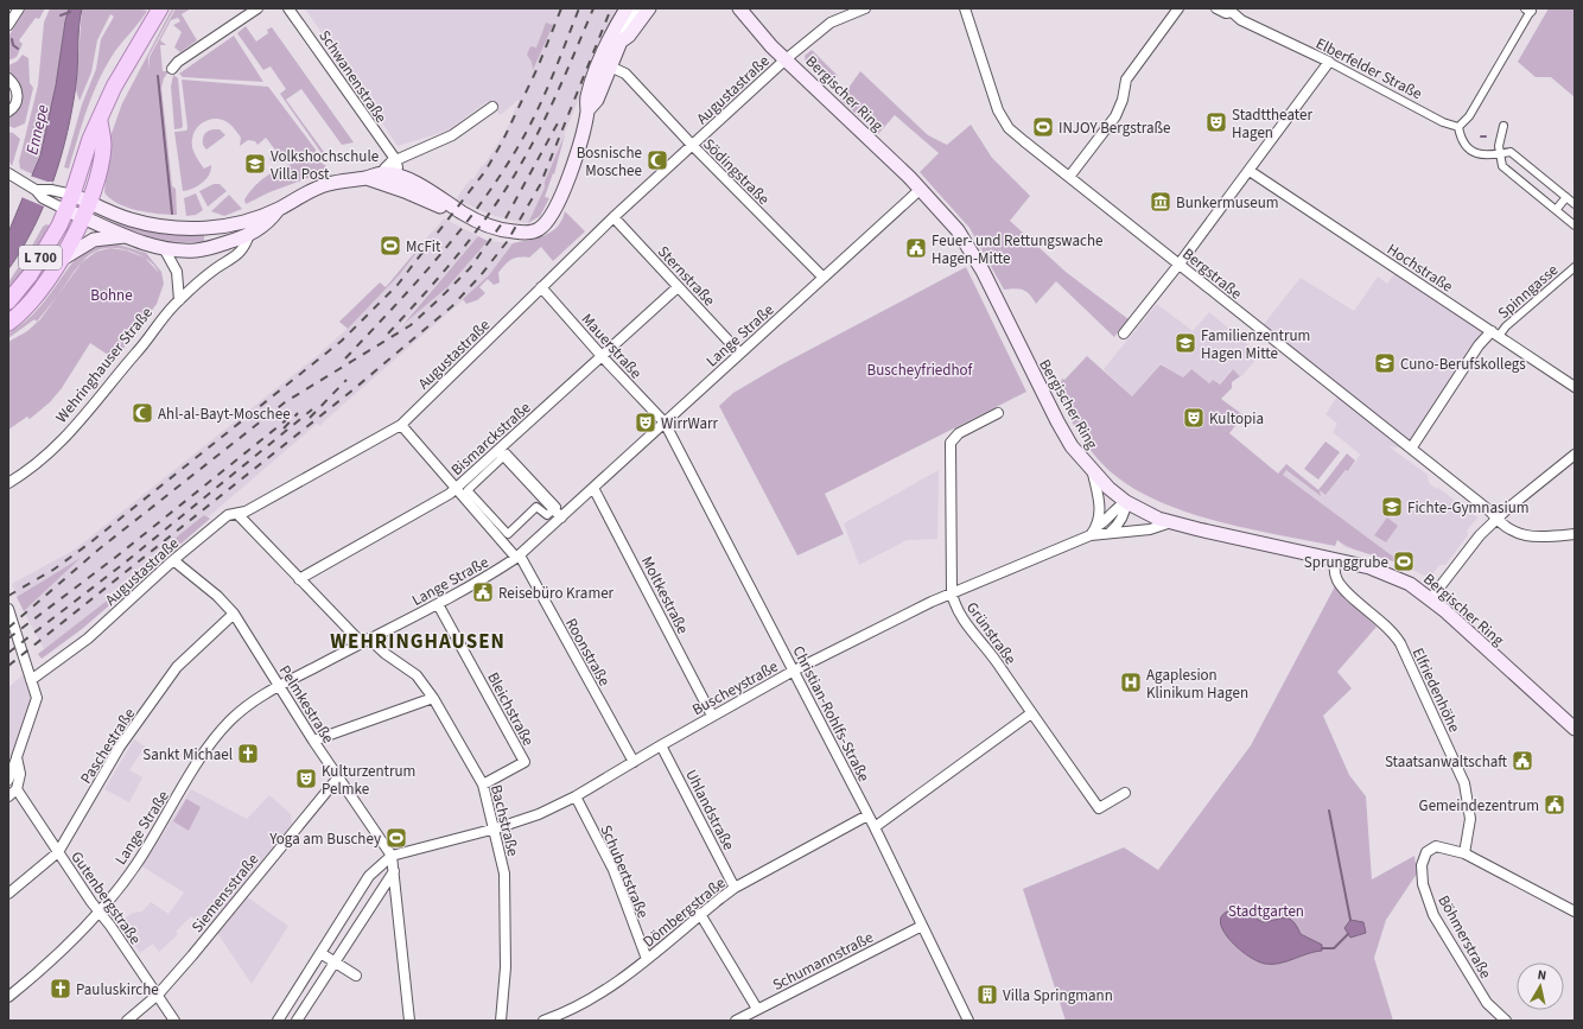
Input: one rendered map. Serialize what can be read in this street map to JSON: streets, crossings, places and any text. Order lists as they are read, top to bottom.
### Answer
{
  "streets": {
    "main road": ["Bergischer Ring", "L 700", "Wehringhauser Straße"],
    "street": [
      "Elberfelder Straße",
      "Schwanenstraße",
      "Augustastraße",
      "Södingstraße",
      "Hochstraße",
      "Bergstraße",
      "Sternstraße",
      "Spinngasse",
      "Lange Straße",
      "Mauerstraße",
      "Bismarckstraße",
      "Moltkestraße",
      "Grünstraße",
      "Roonstraße",
      "Buscheystraße",
      "Elfriedenhöhe",
      "Pelmkestraße",
      "Bleichstraße",
      "Christian-Rohlfs-Straße",
      "Paschestraße",
      "Uhlandstraße",
      "Bachstraße",
      "Schubertstraße",
      "Siemensstraße",
      "Gutenbergstraße",
      "Dömbergstraße",
      "Böhmerstraße",
      "Schumannstraße"
    ]
  },
  "crossings": [
    ["Augustastraße", "Bergischer Ring"],
    ["Augustastraße", "Södingstraße"],
    ["Augustastraße", "Sternstraße"],
    ["Augustastraße", "Mauerstraße"],
    ["Augustastraße", "Roonstraße"],
    ["Augustastraße", "Pelmkestraße"],
    ["Augustastraße", "Bachstraße"],
    ["Bergischer Ring", "Lange Straße"],
    ["Bergischer Ring", "Buscheystraße"],
    ["Bergischer Ring", "Elfriedenhöhe"],
    ["Södingstraße", "Lange Straße"],
    ["Södingstraße", "Wehringhauser Straße"],
    ["L 700", "Wehringhauser Straße"],
    ["Hochstraße", "Spinngasse"],
    ["Sternstraße", "Lange Straße"],
    ["Sternstraße", "Bismarckstraße"],
    ["Lange Straße", "Mauerstraße"],
    ["Lange Straße", "Moltkestraße"],
    ["Lange Straße", "Roonstraße"],
    ["Lange Straße", "Pelmkestraße"],
    ["Lange Straße", "Bleichstraße"],
    ["Lange Straße", "Christian-Rohlfs-Straße"],
    ["Lange Straße", "Bachstraße"],
    ["Lange Straße", "Gutenbergstraße"],
    ["Mauerstraße", "Bismarckstraße"],
    ["Mauerstraße", "Christian-Rohlfs-Straße"],
    ["Bismarckstraße", "Roonstraße"],
    ["Bismarckstraße", "Bachstraße"],
    ["Moltkestraße", "Buscheystraße"],
    ["Grünstraße", "Buscheystraße"],
    ["Roonstraße", "Buscheystraße"],
    ["Buscheystraße", "Pelmkestraße"],
    ["Buscheystraße", "Christian-Rohlfs-Straße"],
    ["Buscheystraße", "Uhlandstraße"],
    ["Buscheystraße", "Bachstraße"],
    ["Buscheystraße", "Schubertstraße"],
    ["Elfriedenhöhe", "Böhmerstraße"],
    ["Pelmkestraße", "Paschestraße"],
    ["Pelmkestraße", "Siemensstraße"],
    ["Bleichstraße", "Bachstraße"],
    ["Christian-Rohlfs-Straße", "Dömbergstraße"],
    ["Christian-Rohlfs-Straße", "Schumannstraße"],
    ["Paschestraße", "Gutenbergstraße"],
    ["Uhlandstraße", "Dömbergstraße"],
    ["Schubertstraße", "Dömbergstraße"],
    ["Siemensstraße", "Gutenbergstraße"]
  ],
  "districts": ["WEHRINGHAUSEN"],
  "water": ["Ennepe"],
  "parks": ["Bohne", "Buscheyfriedhof", "Stadtgarten"],
  "places": {
    "theatre": [
      "Stadttheater Hagen",
      "Kultopia",
      "WirrWarr",
      "Kulturzentrum Pelmke"
    ],
    "sports": [
      "INJOY Bergstraße",
      "McFit",
      "Sprunggrube",
      "Yoga am Buschey"
    ],
    "mosque": ["Bosnische Moschee", "Ahl-al-Bayt-Moschee"],
    "school or university": [
      "Volkshochschule Villa Post",
      "Familienzentrum Hagen Mitte",
      "Cuno-Berufskollegs",
      "Fichte-Gymnasium"
    ],
    "museum": ["Bunkermuseum"],
    "public building": [
      "Feuer- und Rettungswache Hagen-Mitte",
      "Reisebüro Kramer",
      "Staatsanwaltschaft",
      "Gemeindezentrum"
    ],
    "hospital": ["Agaplesion Klinikum Hagen"],
    "church": ["Sankt Michael", "Pauluskirche"],
    "building": ["Villa Springmann"]
  },
  "north": "top"
}
